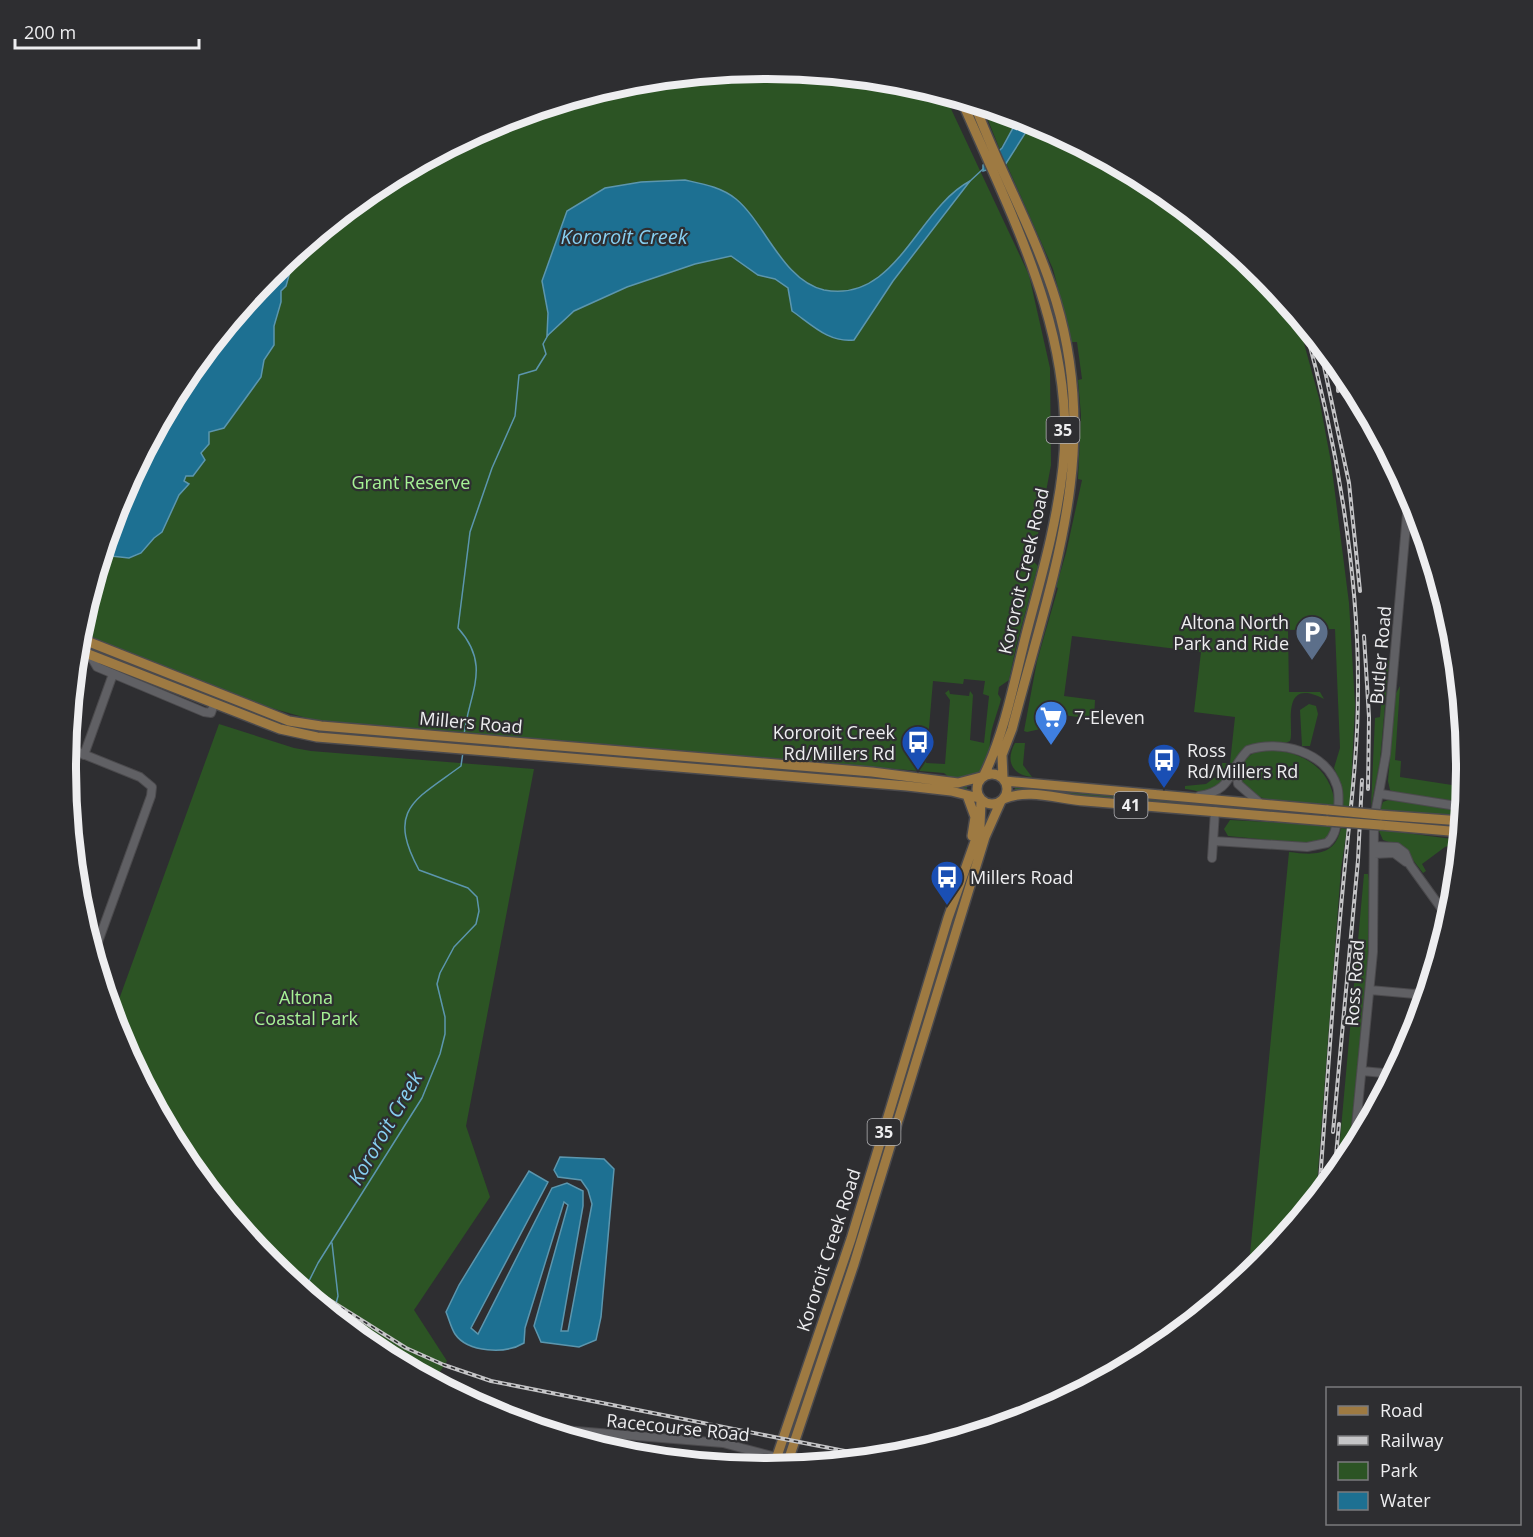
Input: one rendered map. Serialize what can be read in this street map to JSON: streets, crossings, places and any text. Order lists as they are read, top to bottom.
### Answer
{
  "streets": {
    "main road": [
      "35",
      "Kororoit Creek Road",
      "Millers Road",
      "41"
    ],
    "street": ["Butler Road", "Ross Road", "Racecourse Road"]
  },
  "crossings": [
    ["35", "Kororoit Creek Road"],
    ["35", "Millers Road"],
    ["35", "41"],
    ["Kororoit Creek Road", "Millers Road"],
    ["Kororoit Creek Road", "41"],
    ["Kororoit Creek Road", "Racecourse Road"],
    ["Butler Road", "41"],
    ["Butler Road", "Ross Road"],
    ["Millers Road", "41"],
    ["41", "Ross Road"]
  ],
  "water": ["Kororoit Creek"],
  "parks": ["Grant Reserve", "Altona Coastal Park"],
  "places": {
    "parking": ["Altona North Park and Ride"],
    "supermarket": ["7-Eleven"],
    "bus stop": ["Kororoit Creek Rd/Millers Rd", "Ross Rd/Millers Rd", "Millers Road"]
  },
  "legend": [
    "Road",
    "Railway",
    "Park",
    "Water"
  ],
  "scale_bar": "200 m"
}
